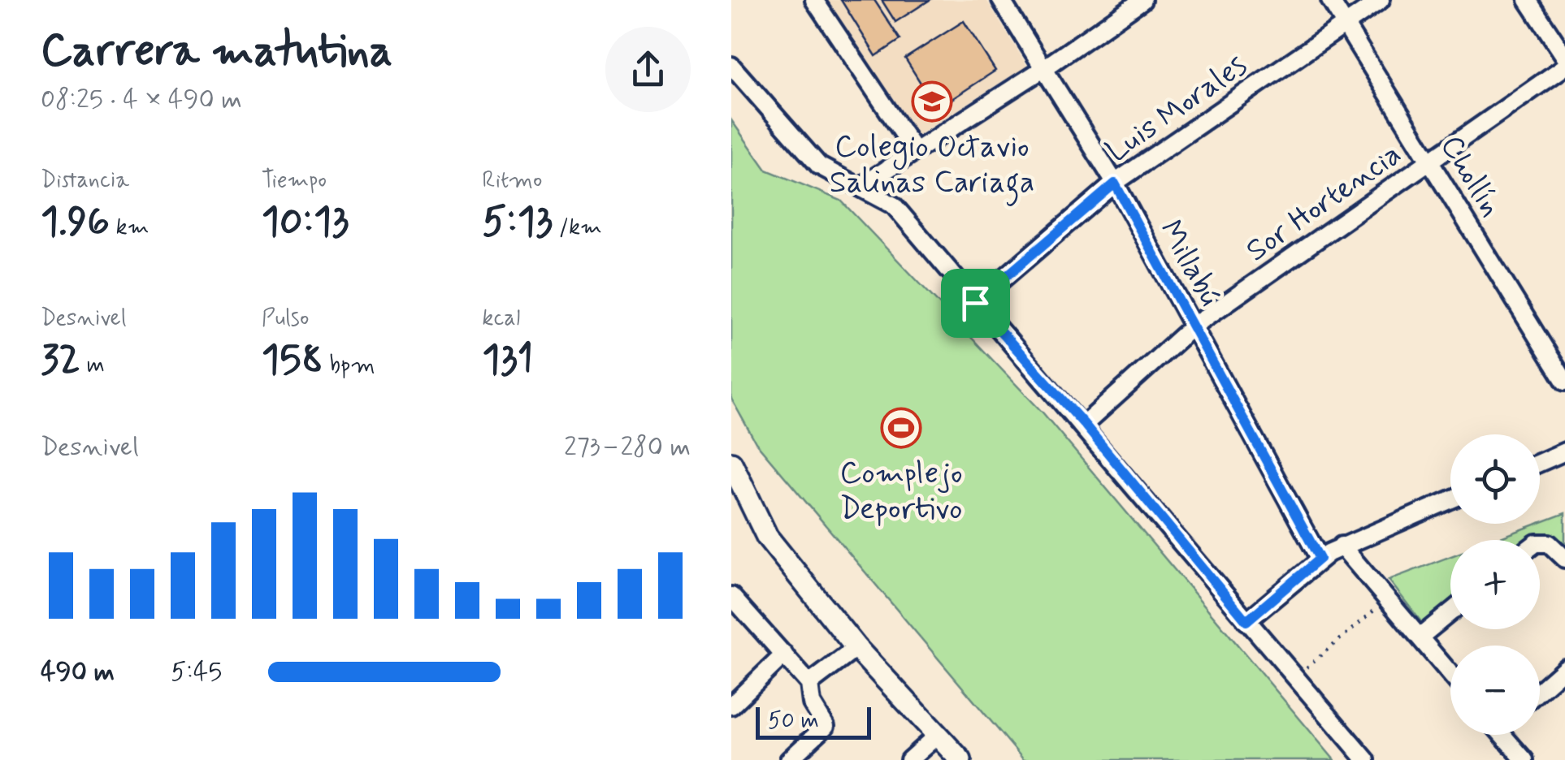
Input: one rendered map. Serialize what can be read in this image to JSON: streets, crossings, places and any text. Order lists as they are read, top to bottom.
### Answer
{
  "streets": {
    "street": [
      "Luis Morales",
      "Chollín",
      "Sor Hortencia",
      "Millabú"
    ]
  },
  "crossings": [
    ["Luis Morales", "Chollín"],
    ["Luis Morales", "Millabú"],
    ["Chollín", "Sor Hortencia"],
    ["Sor Hortencia", "Millabú"]
  ],
  "places": {
    "school or university": ["Colegio Octavio Salinas Cariaga"],
    "sports": ["Complejo Deportivo"]
  },
  "scale_bar": "50 m",
  "page": {
    "heading": ["Carrera matutina", "08:25 · 4 × 490 m"],
    "stats": [
      ["Distancia", "1.96 km"],
      ["Tiempo", "10:13"],
      ["Ritmo", "5:13 /km"],
      ["Desnivel", "32 m"],
      ["Pulso", "158 bpm"],
      ["kcal", "131"]
    ],
    "chart": ["Desnivel", "273–280 m"],
    "map_buttons": ["+", "−"],
    "list": [
      {
        "name": "490 m",
        "note": "5:45"
      }
    ],
    "scale": "50 m"
  }
}
